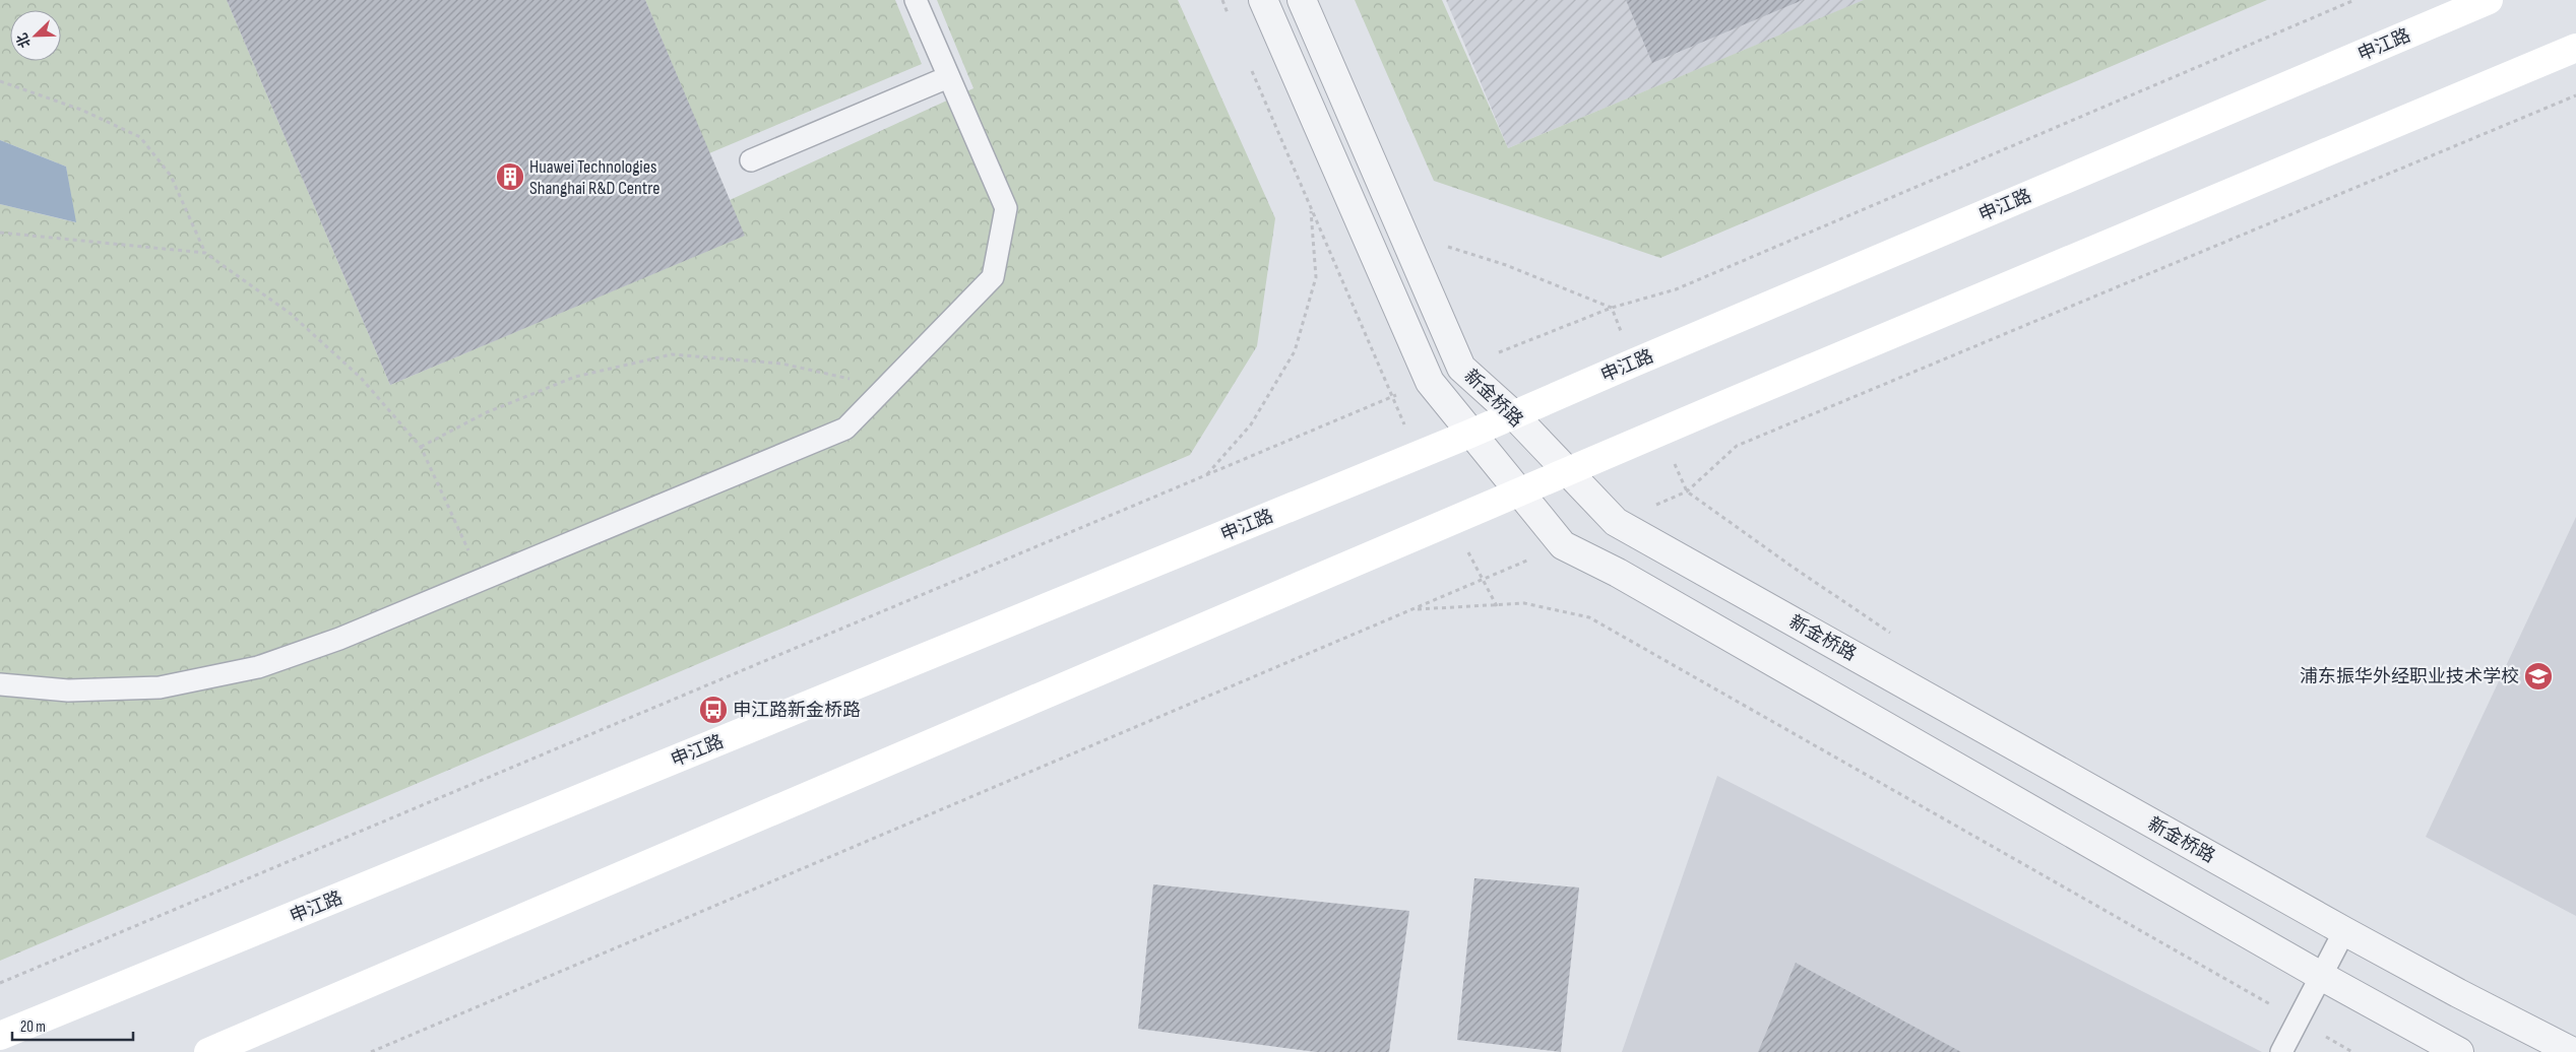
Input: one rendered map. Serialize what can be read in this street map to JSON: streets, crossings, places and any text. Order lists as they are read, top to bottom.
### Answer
{
  "streets": {
    "main road": ["申江路"],
    "street": ["新金桥路"]
  },
  "crossings": [
    ["申江路", "新金桥路"]
  ],
  "places": {
    "building": ["Huawei Technologies Shanghai R&D Centre"],
    "school or university": ["浦东振华外经职业技术学校"],
    "bus stop": ["申江路新金桥路"]
  },
  "scale_bar": "20 m",
  "north": "bottom left"
}
